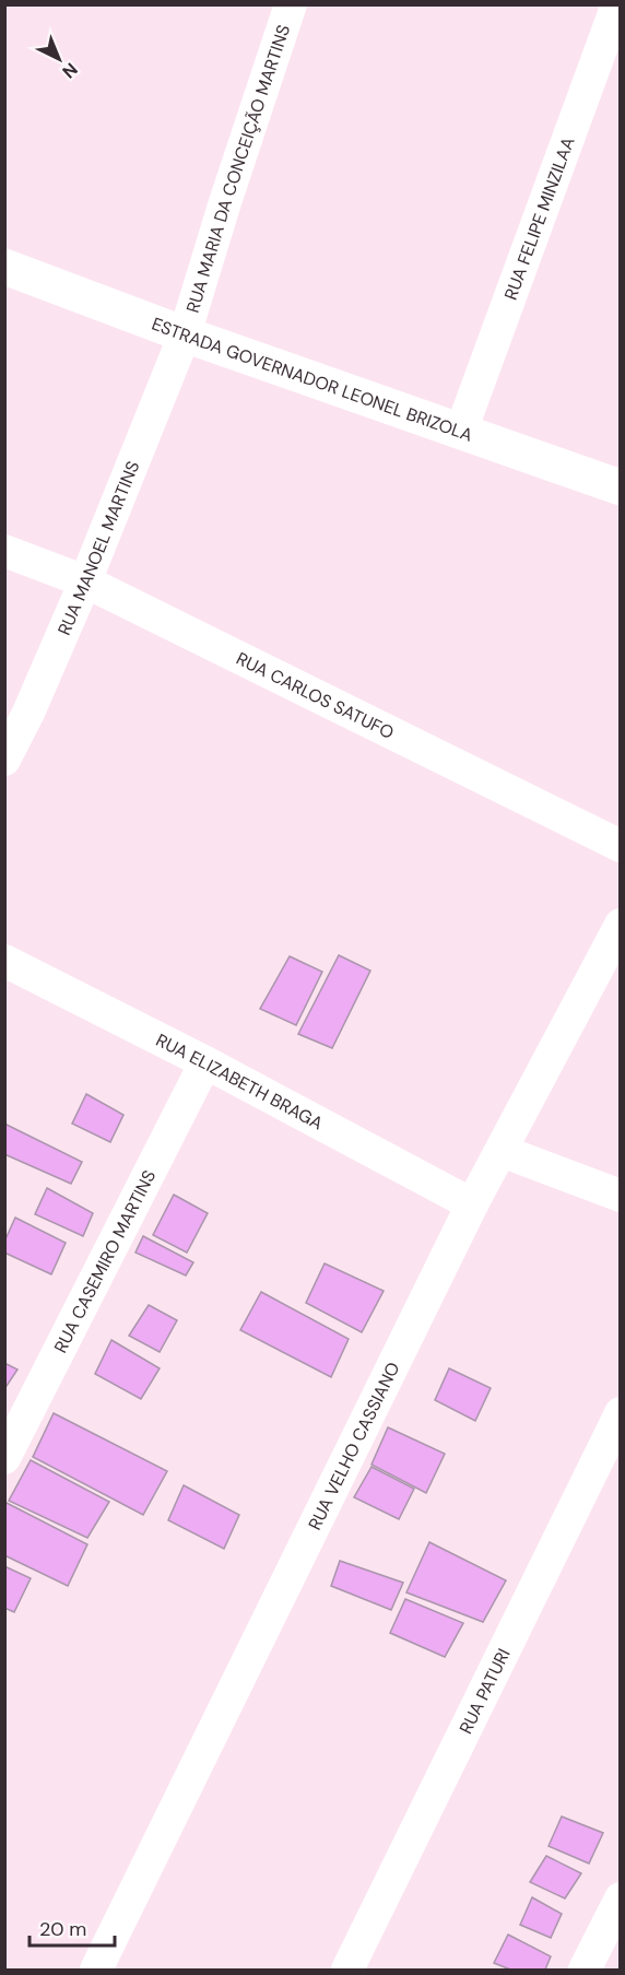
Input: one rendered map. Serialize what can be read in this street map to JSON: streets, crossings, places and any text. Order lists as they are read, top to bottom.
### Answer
{
  "streets": {
    "main road": ["ESTRADA GOVERNADOR LEONEL BRIZOLA"],
    "street": [
      "RUA MARIA DA CONCEIÇÃO MARTINS",
      "RUA FELIPE MINZILAA",
      "RUA MANOEL MARTINS",
      "RUA CARLOS SATUFO",
      "RUA ELIZABETH BRAGA",
      "RUA CASEMIRO MARTINS",
      "RUA VELHO CASSIANO",
      "RUA PATURI"
    ]
  },
  "crossings": [
    ["RUA MARIA DA CONCEIÇÃO MARTINS", "ESTRADA GOVERNADOR LEONEL BRIZOLA"],
    ["RUA MARIA DA CONCEIÇÃO MARTINS", "RUA MANOEL MARTINS"],
    ["RUA FELIPE MINZILAA", "ESTRADA GOVERNADOR LEONEL BRIZOLA"],
    ["ESTRADA GOVERNADOR LEONEL BRIZOLA", "RUA MANOEL MARTINS"],
    ["RUA MANOEL MARTINS", "RUA CARLOS SATUFO"],
    ["RUA ELIZABETH BRAGA", "RUA CASEMIRO MARTINS"],
    ["RUA ELIZABETH BRAGA", "RUA VELHO CASSIANO"]
  ],
  "scale_bar": "20 m",
  "north": "bottom right"
}
